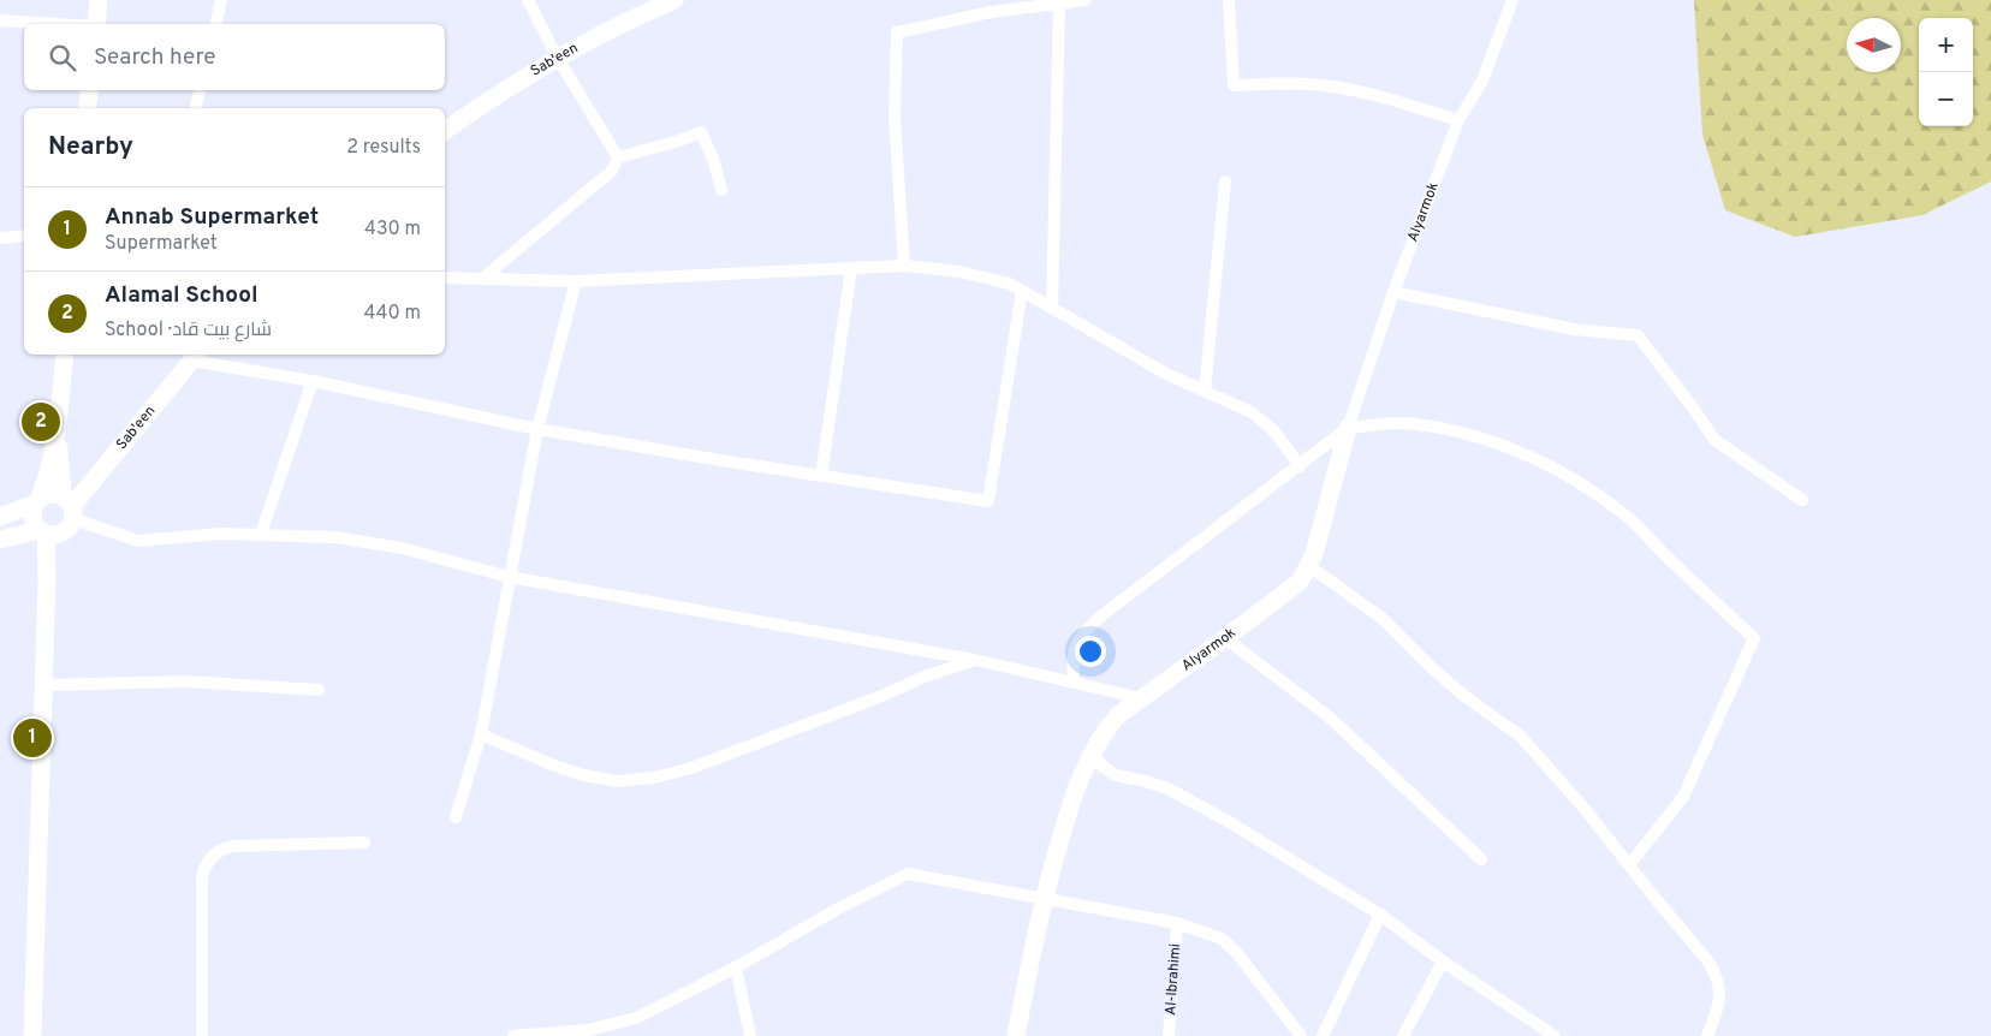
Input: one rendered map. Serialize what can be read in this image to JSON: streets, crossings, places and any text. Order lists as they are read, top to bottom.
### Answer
{
  "streets": {
    "street": ["Sab'een", "Alyarmok", "Al-Ibrahimi"]
  },
  "north": "left",
  "page": {
    "map_buttons": ["+", "−"],
    "search": "Search here",
    "heading": ["Nearby", "2 results"],
    "list": [
      {
        "mark": "1",
        "name": "Annab Supermarket",
        "note": "Supermarket",
        "value": "430 m"
      },
      {
        "mark": "2",
        "name": "Alamal School",
        "note": "School · شارع بيت قاد",
        "value": "440 m"
      }
    ],
    "pins": ["2", "1"]
  }
}
